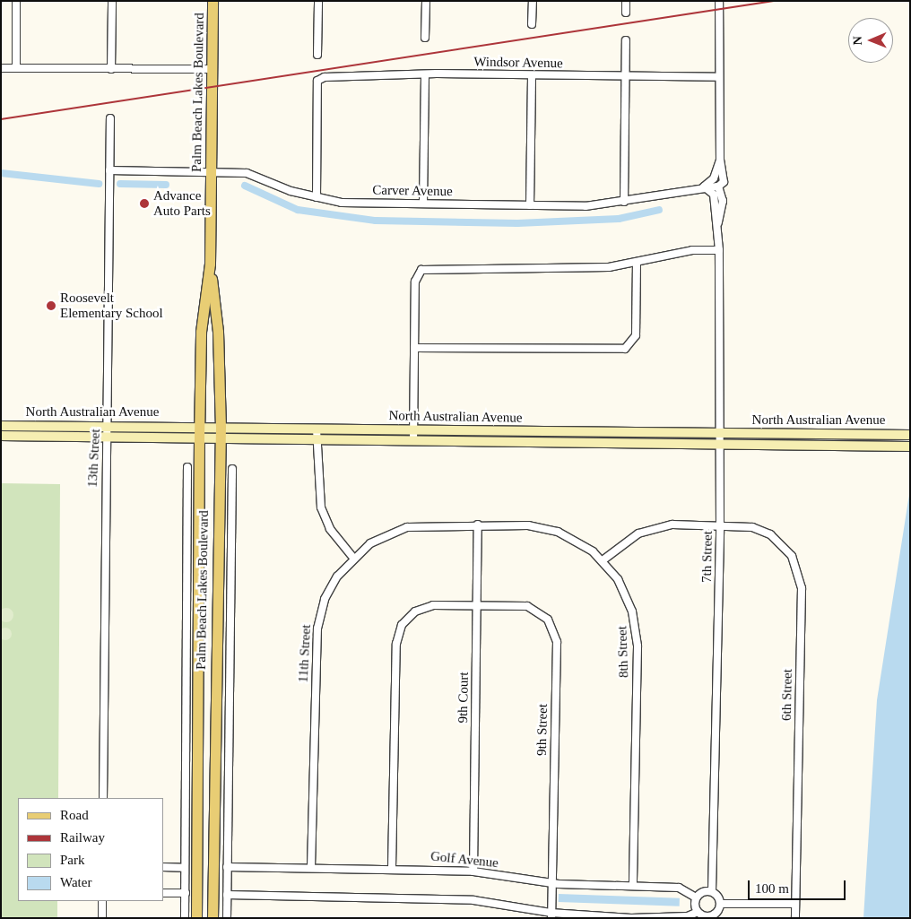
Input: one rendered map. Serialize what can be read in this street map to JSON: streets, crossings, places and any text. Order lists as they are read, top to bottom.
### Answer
{
  "streets": {
    "main road": ["Palm Beach Lakes Boulevard", "North Australian Avenue"],
    "street": [
      "Windsor Avenue",
      "Carver Avenue",
      "13th Street",
      "7th Street",
      "8th Street",
      "11th Street",
      "6th Street",
      "9th Court",
      "9th Street",
      "Golf Avenue"
    ]
  },
  "crossings": [
    ["Windsor Avenue", "Carver Avenue"],
    ["Windsor Avenue", "7th Street"],
    ["Palm Beach Lakes Boulevard", "Carver Avenue"],
    ["Palm Beach Lakes Boulevard", "North Australian Avenue"],
    ["Carver Avenue", "13th Street"],
    ["Carver Avenue", "7th Street"],
    ["North Australian Avenue", "13th Street"],
    ["North Australian Avenue", "7th Street"],
    ["7th Street", "6th Street"],
    ["7th Street", "Golf Avenue"],
    ["8th Street", "11th Street"],
    ["8th Street", "6th Street"],
    ["8th Street", "9th Court"],
    ["8th Street", "Golf Avenue"],
    ["11th Street", "9th Court"],
    ["11th Street", "Golf Avenue"],
    ["9th Court", "9th Street"],
    ["9th Court", "Golf Avenue"],
    ["9th Street", "Golf Avenue"]
  ],
  "places": ["Advance Auto Parts", "Roosevelt Elementary School"],
  "legend": [
    "Road",
    "Railway",
    "Park",
    "Water"
  ],
  "scale_bar": "100 m",
  "north": "left"
}
